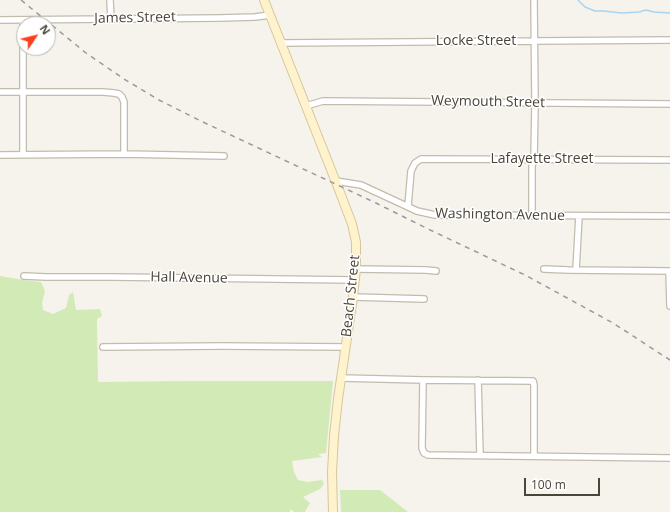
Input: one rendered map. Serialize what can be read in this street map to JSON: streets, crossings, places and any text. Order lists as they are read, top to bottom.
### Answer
{
  "streets": {
    "main road": ["Beach Street"],
    "street": [
      "James Street",
      "Locke Street",
      "Weymouth Street",
      "Lafayette Street",
      "Washington Avenue",
      "Hall Avenue"
    ]
  },
  "crossings": [
    ["James Street", "Beach Street"],
    ["Locke Street", "Beach Street"],
    ["Weymouth Street", "Beach Street"],
    ["Lafayette Street", "Washington Avenue"],
    ["Washington Avenue", "Beach Street"],
    ["Hall Avenue", "Beach Street"]
  ],
  "scale_bar": "100 m",
  "north": "top right"
}
